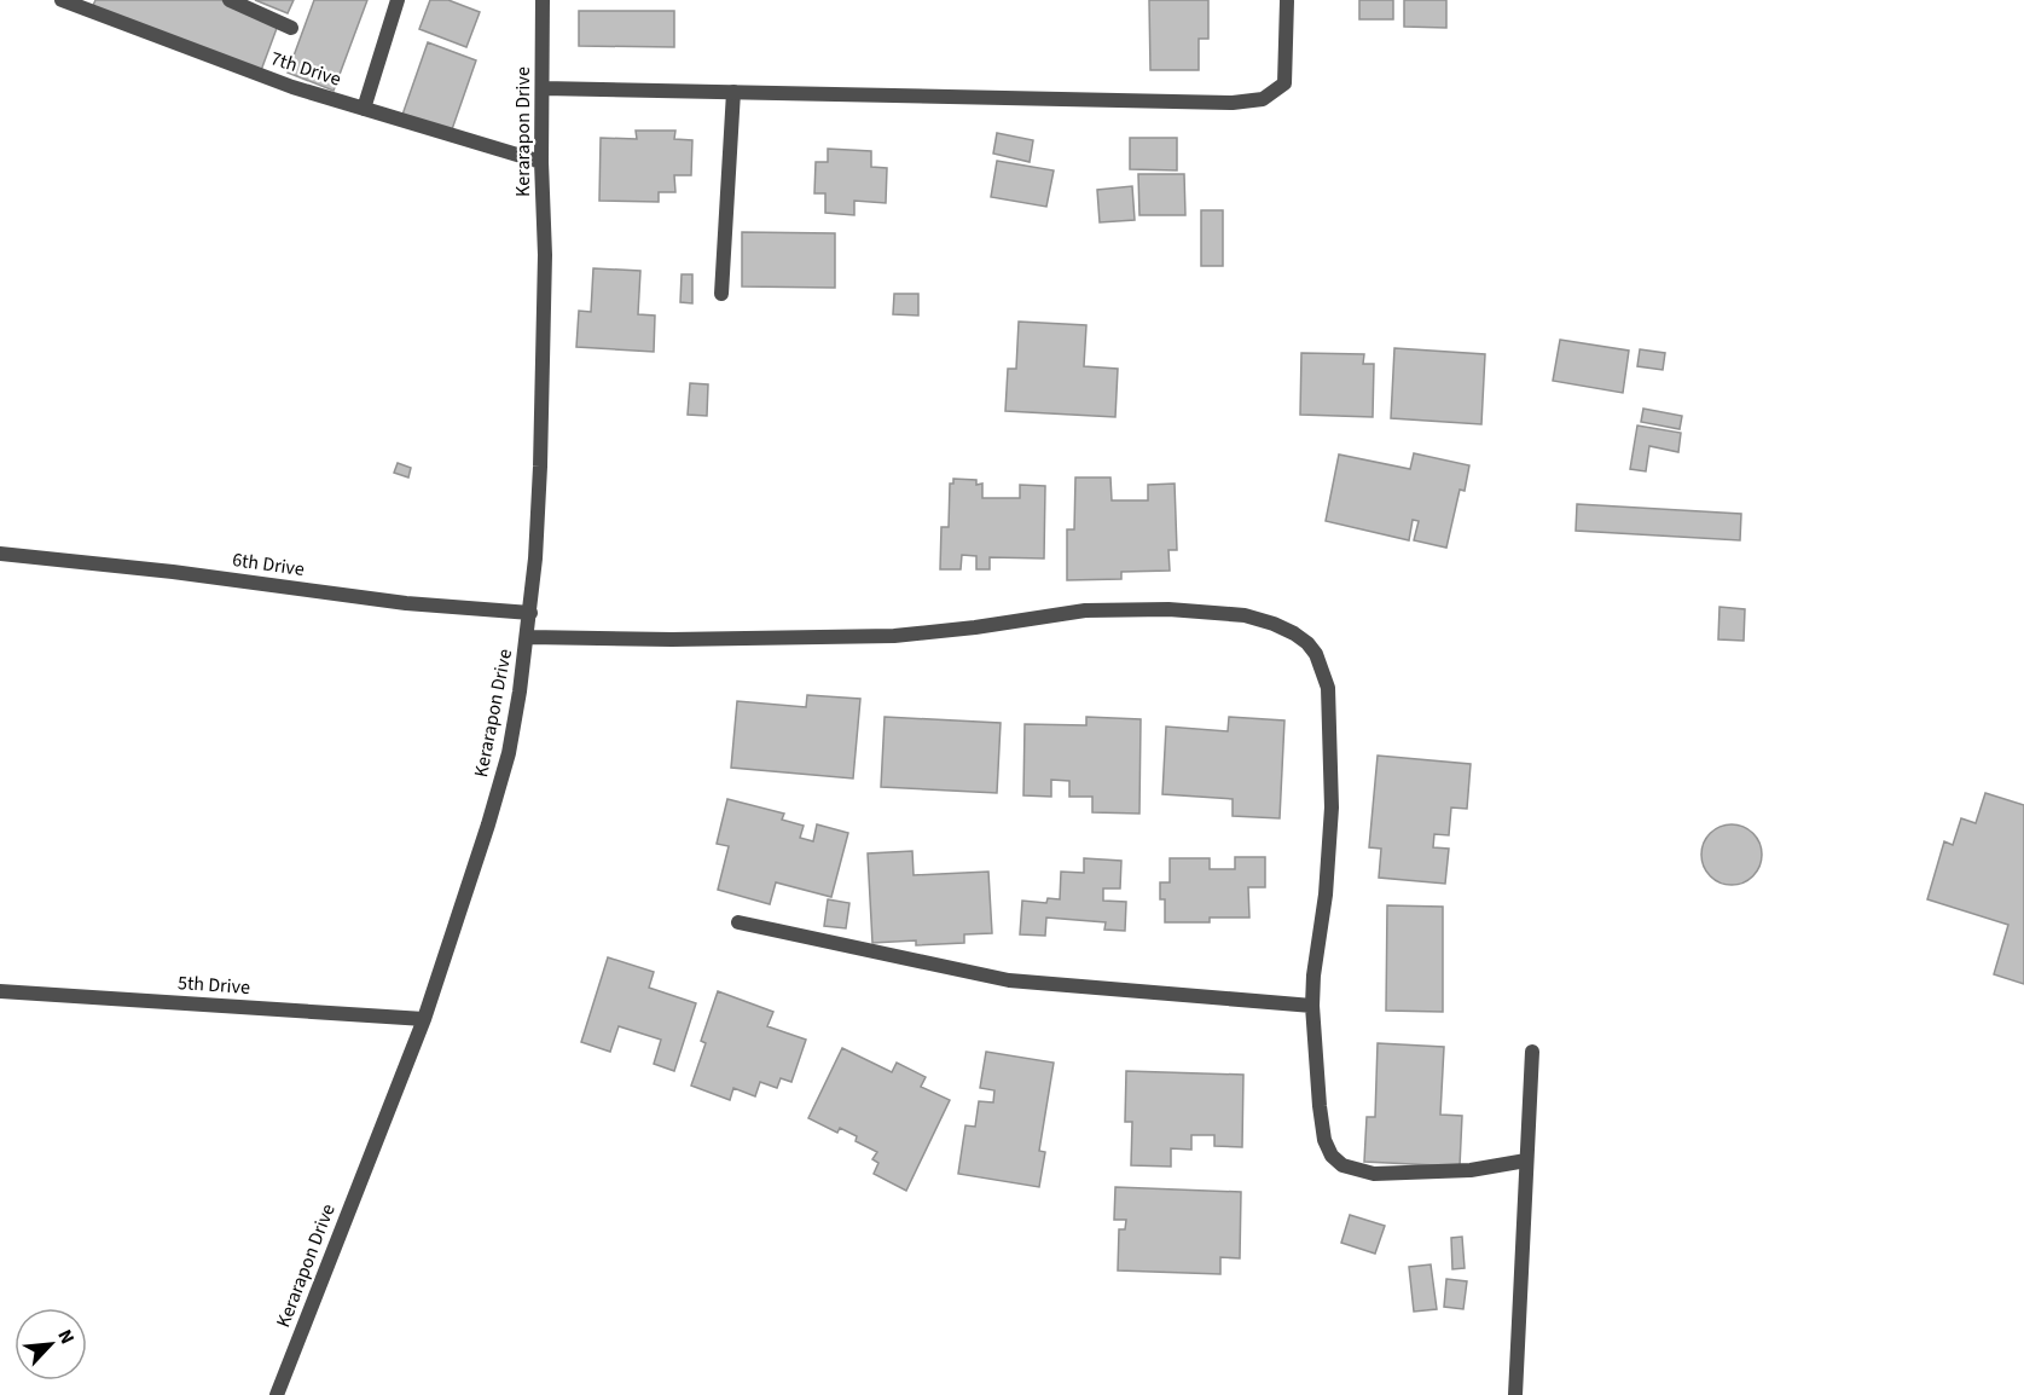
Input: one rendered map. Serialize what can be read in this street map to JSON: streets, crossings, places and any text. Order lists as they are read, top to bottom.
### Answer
{
  "streets": {
    "street": [
      "7th Drive",
      "Kerarapon Drive",
      "6th Drive",
      "5th Drive"
    ]
  },
  "crossings": [
    ["7th Drive", "Kerarapon Drive"],
    ["Kerarapon Drive", "6th Drive"],
    ["Kerarapon Drive", "5th Drive"]
  ],
  "north": "top right"
}
